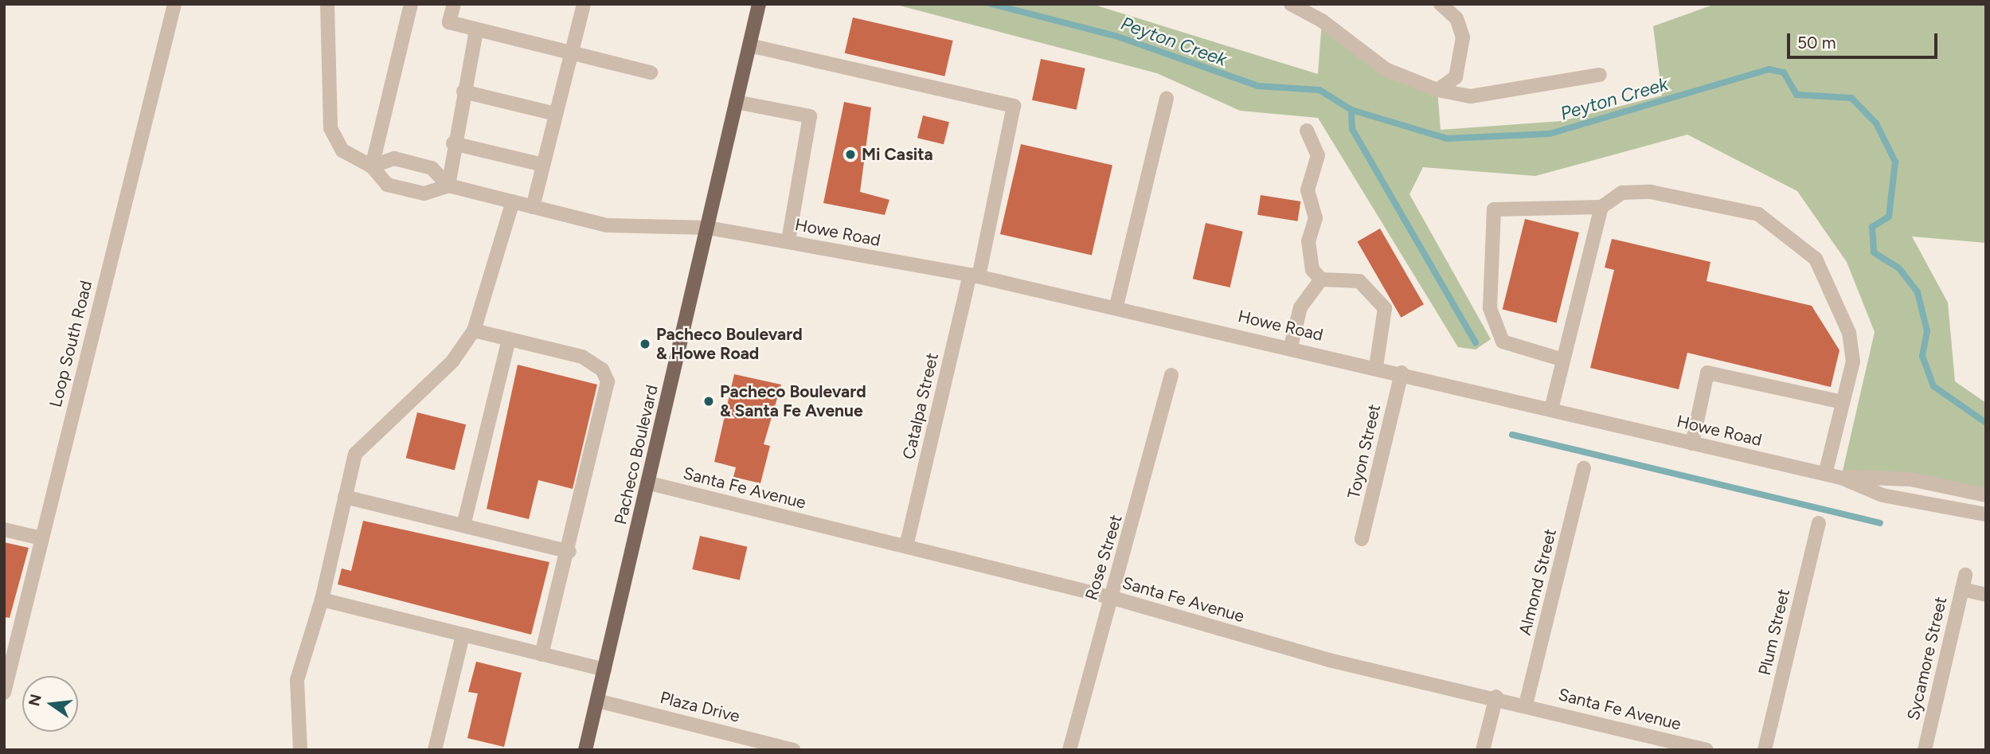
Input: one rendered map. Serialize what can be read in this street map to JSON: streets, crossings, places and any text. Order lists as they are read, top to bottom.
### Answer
{
  "streets": {
    "main road": ["Pacheco Boulevard"],
    "street": [
      "Howe Road",
      "Loop South Road",
      "Catalpa Street",
      "Toyon Street",
      "Santa Fe Avenue",
      "Rose Street",
      "Almond Street",
      "Plum Street",
      "Sycamore Street",
      "Plaza Drive"
    ]
  },
  "crossings": [
    ["Howe Road", "Catalpa Street"],
    ["Howe Road", "Toyon Street"],
    ["Howe Road", "Pacheco Boulevard"],
    ["Catalpa Street", "Pacheco Boulevard"],
    ["Catalpa Street", "Santa Fe Avenue"],
    ["Pacheco Boulevard", "Santa Fe Avenue"],
    ["Pacheco Boulevard", "Plaza Drive"],
    ["Santa Fe Avenue", "Rose Street"],
    ["Santa Fe Avenue", "Almond Street"]
  ],
  "water": ["Peyton Creek"],
  "places": ["Mi Casita", "Pacheco Boulevard & Howe Road", "Pacheco Boulevard & Santa Fe Avenue"],
  "scale_bar": "50 m",
  "north": "left"
}
